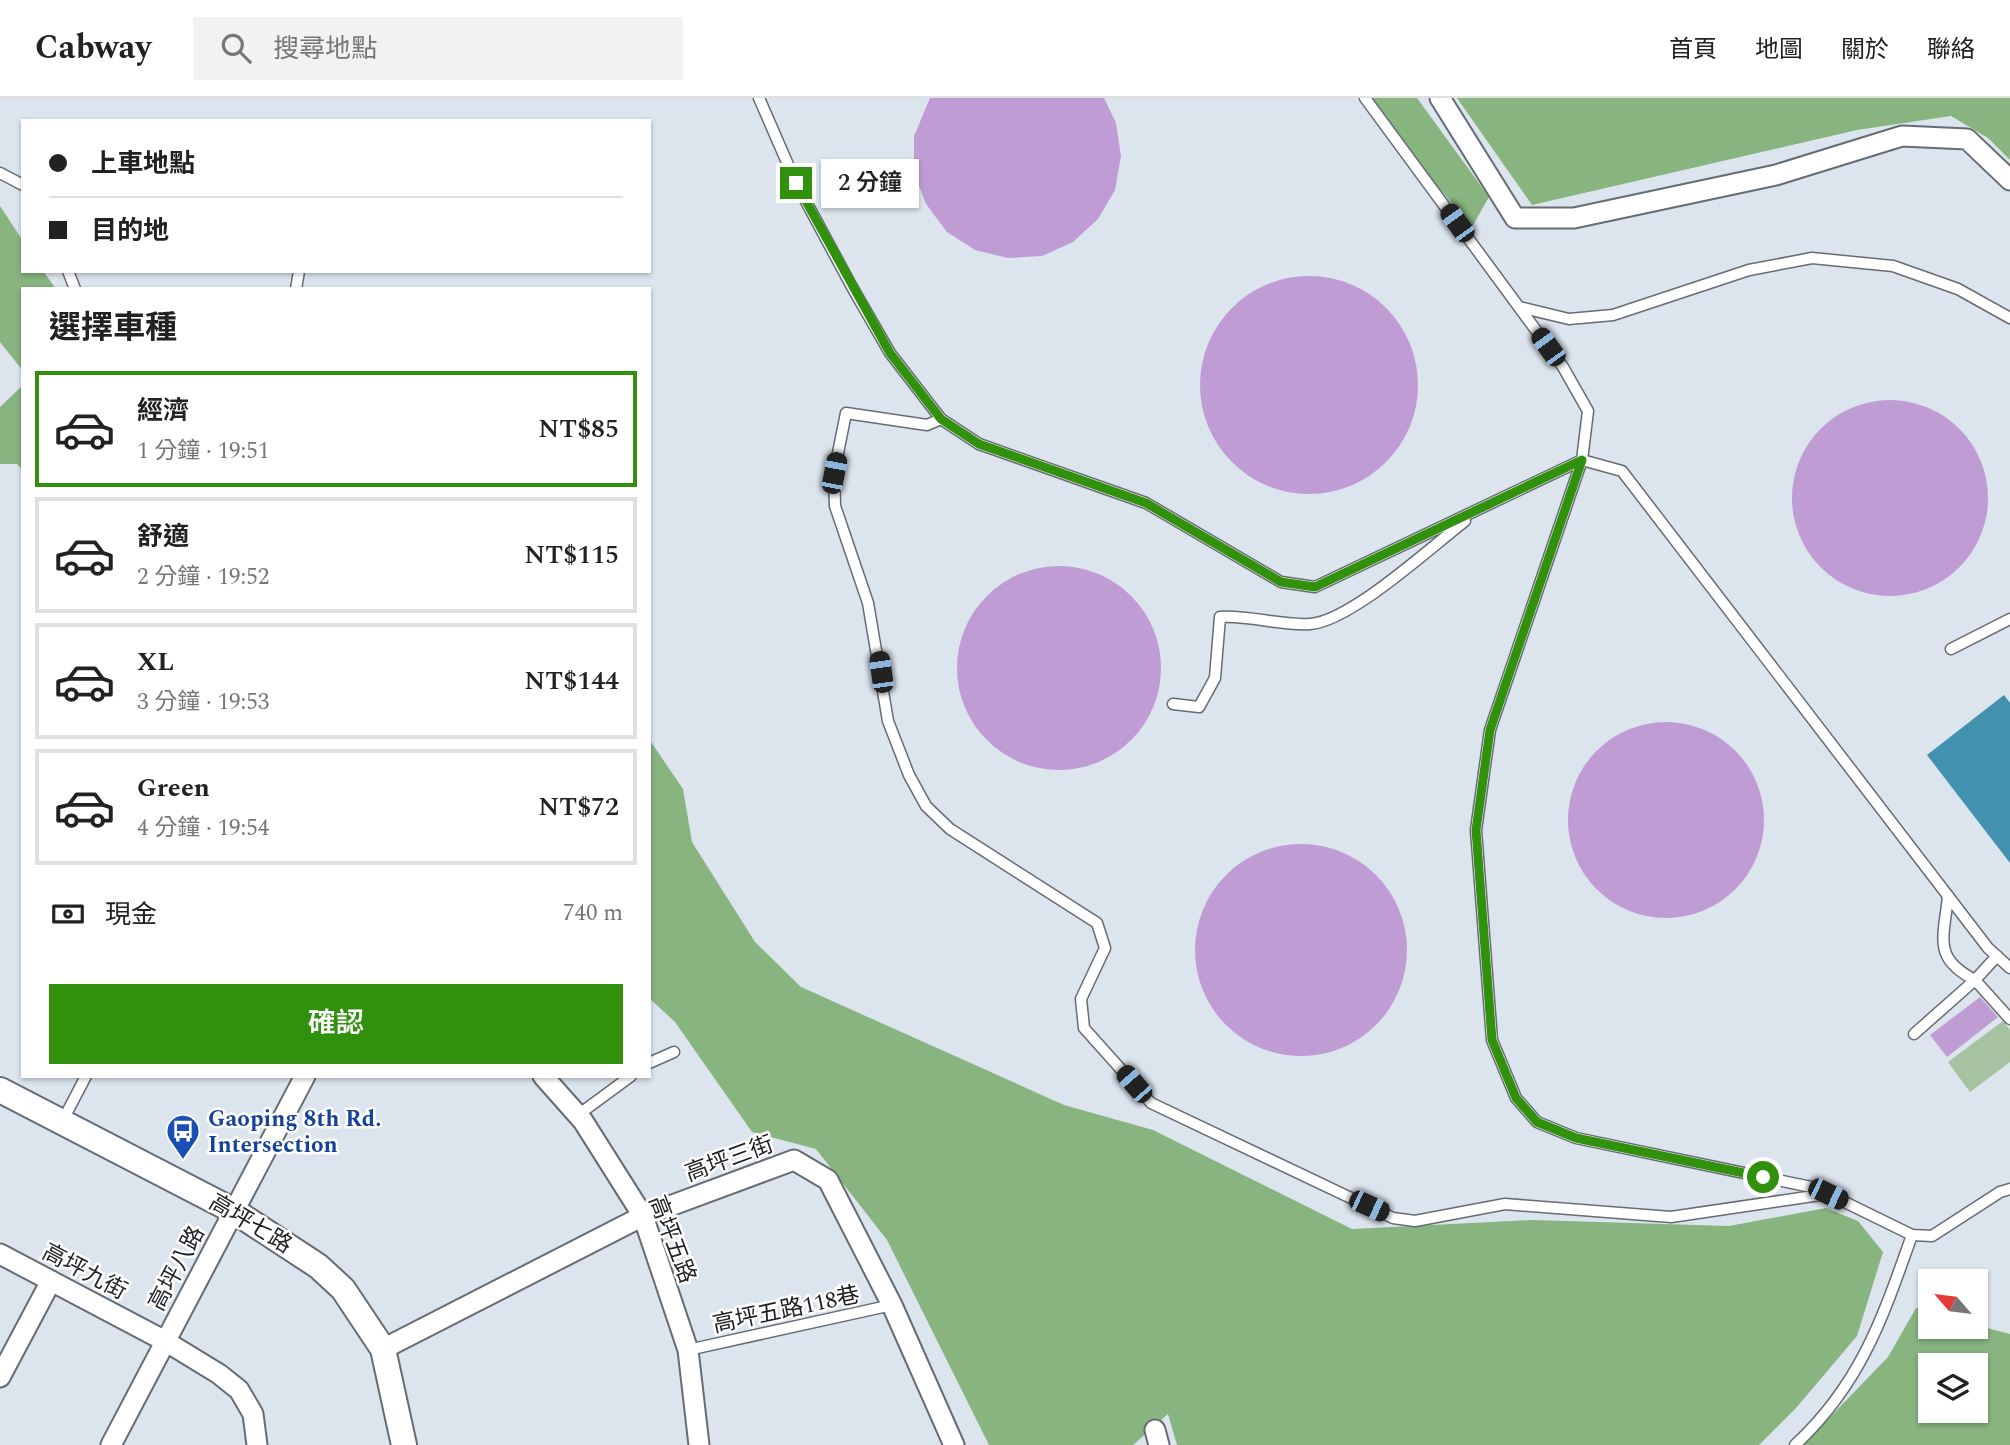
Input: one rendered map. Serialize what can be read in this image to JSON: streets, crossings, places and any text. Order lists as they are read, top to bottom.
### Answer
{
  "streets": {
    "street": [
      "高坪三街",
      "高坪七路",
      "高坪五路",
      "高坪八路",
      "高坪九街"
    ],
    "lane": ["高坪五路118巷"]
  },
  "crossings": [
    ["高坪三街", "高坪七路"],
    ["高坪三街", "高坪五路"],
    ["高坪三街", "高坪五路118巷"],
    ["高坪七路", "高坪八路"],
    ["高坪五路", "高坪五路118巷"],
    ["高坪八路", "高坪九街"]
  ],
  "places": {
    "bus stop": ["Gaoping 8th Rd. Intersection"]
  },
  "north": "top left",
  "page": {
    "header": "Cabway",
    "search": "搜尋地點",
    "nav": [
      "首頁",
      "地圖",
      "關於",
      "聯絡"
    ],
    "banner": ["上車地點", "目的地"],
    "bubble": "2 分鐘",
    "heading": "選擇車種",
    "list": [
      {
        "name": "經濟",
        "note": "1 分鐘 · 19:51",
        "value": "NT$85"
      },
      {
        "name": "舒適",
        "note": "2 分鐘 · 19:52",
        "value": "NT$115"
      },
      {
        "name": "XL",
        "note": "3 分鐘 · 19:53",
        "value": "NT$144"
      },
      {
        "name": "Green",
        "note": "4 分鐘 · 19:54",
        "value": "NT$72"
      }
    ],
    "pay": ["現金", "740 m"],
    "buttons": "確認"
  }
}
